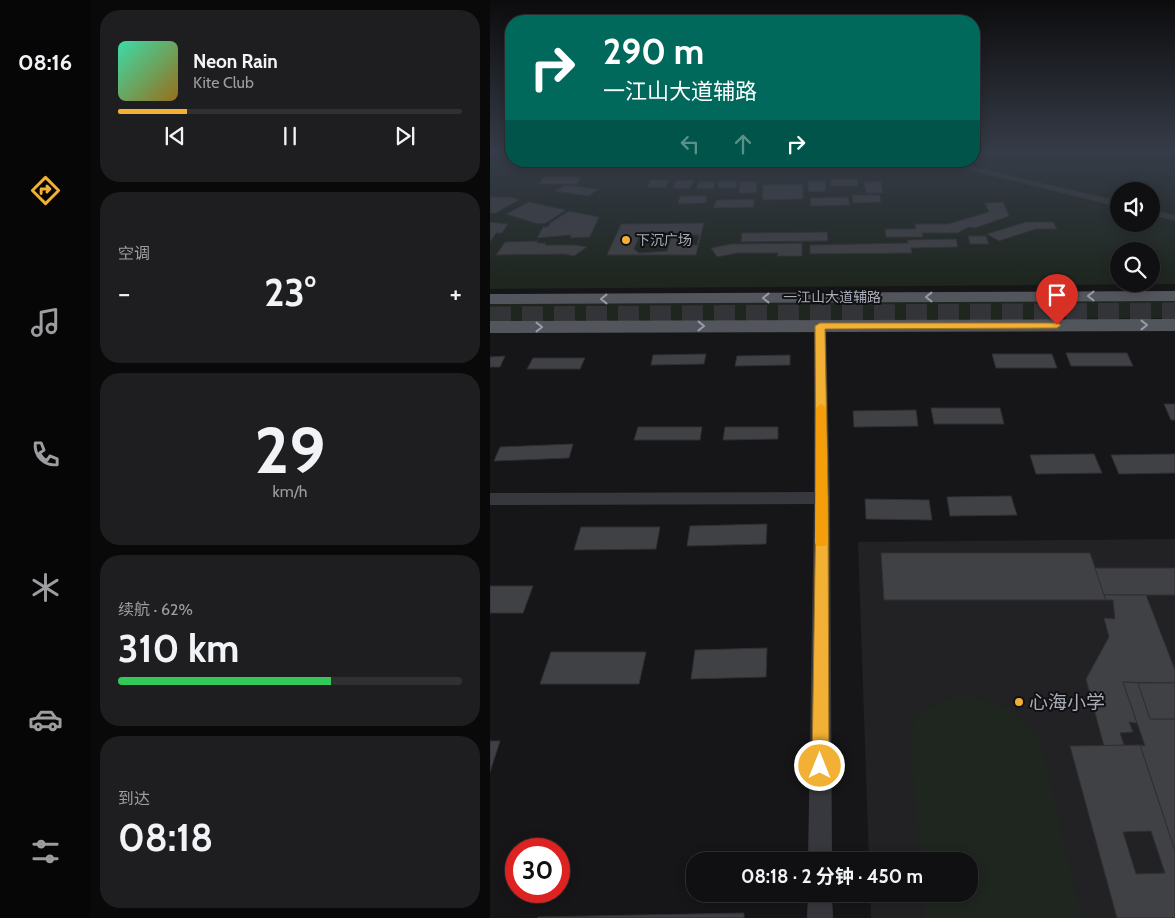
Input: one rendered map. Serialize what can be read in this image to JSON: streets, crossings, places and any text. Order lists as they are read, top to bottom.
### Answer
{
  "streets": {
    "main road": ["一江山大道辅路"]
  },
  "places": ["下沉广场", "心海小学"],
  "page": {
    "tabs": "08:16",
    "turn": ["290 m", "一江山大道辅路"],
    "song": ["Neon Rain", "Kite Club"],
    "tile": [
      "空调",
      ["29", "km/h"],
      ["续航 · 62%", "310 km"],
      ["到达", "08:18"]
    ],
    "heat": ["−", "23°", "+"],
    "limit": "30",
    "trip": "08:18 · 2 分钟 · 450 m"
  }
}
